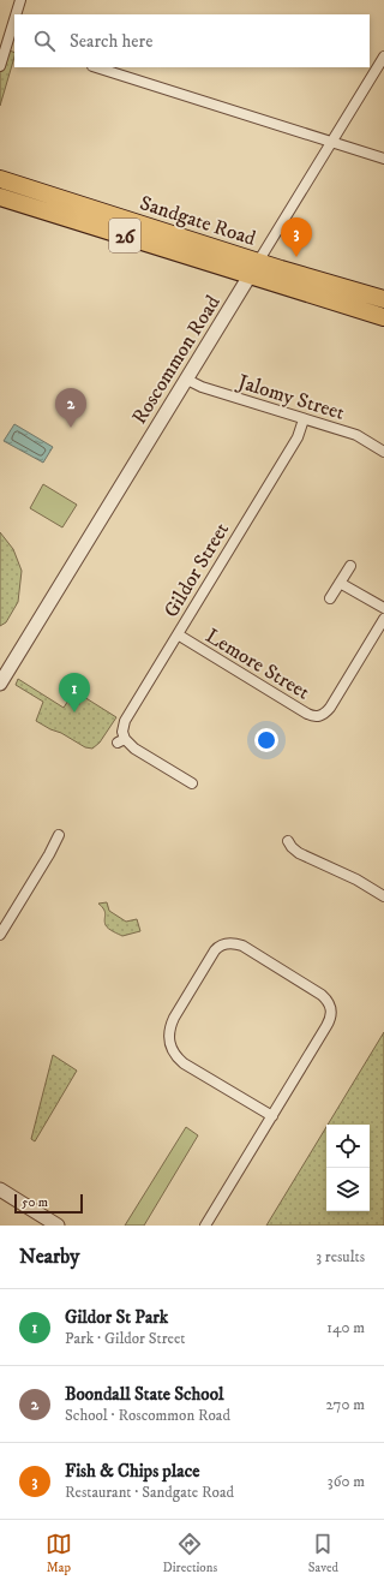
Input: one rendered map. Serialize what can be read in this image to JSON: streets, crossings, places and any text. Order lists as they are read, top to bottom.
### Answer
{
  "streets": {
    "highway": ["Sandgate Road", "26"],
    "street": [
      "Roscommon Road",
      "Jalomy Street",
      "Gildor Street",
      "Lemore Street"
    ]
  },
  "crossings": [
    ["Sandgate Road", "Roscommon Road"],
    ["Roscommon Road", "Jalomy Street"],
    ["Jalomy Street", "Gildor Street"],
    ["Gildor Street", "Lemore Street"]
  ],
  "scale_bar": "50 m",
  "page": {
    "search": "Search here",
    "pins": ["3", "2", "1"],
    "scale": "50 m",
    "heading": ["Nearby", "3 results"],
    "list": [
      {
        "mark": "1",
        "name": "Gildor St Park",
        "note": "Park · Gildor Street",
        "value": "140 m"
      },
      {
        "mark": "2",
        "name": "Boondall State School",
        "note": "School · Roscommon Road",
        "value": "270 m"
      },
      {
        "mark": "3",
        "name": "Fish & Chips place",
        "note": "Restaurant · Sandgate Road",
        "value": "360 m"
      }
    ],
    "nav": ["Map", "Directions", "Saved"]
  }
}
